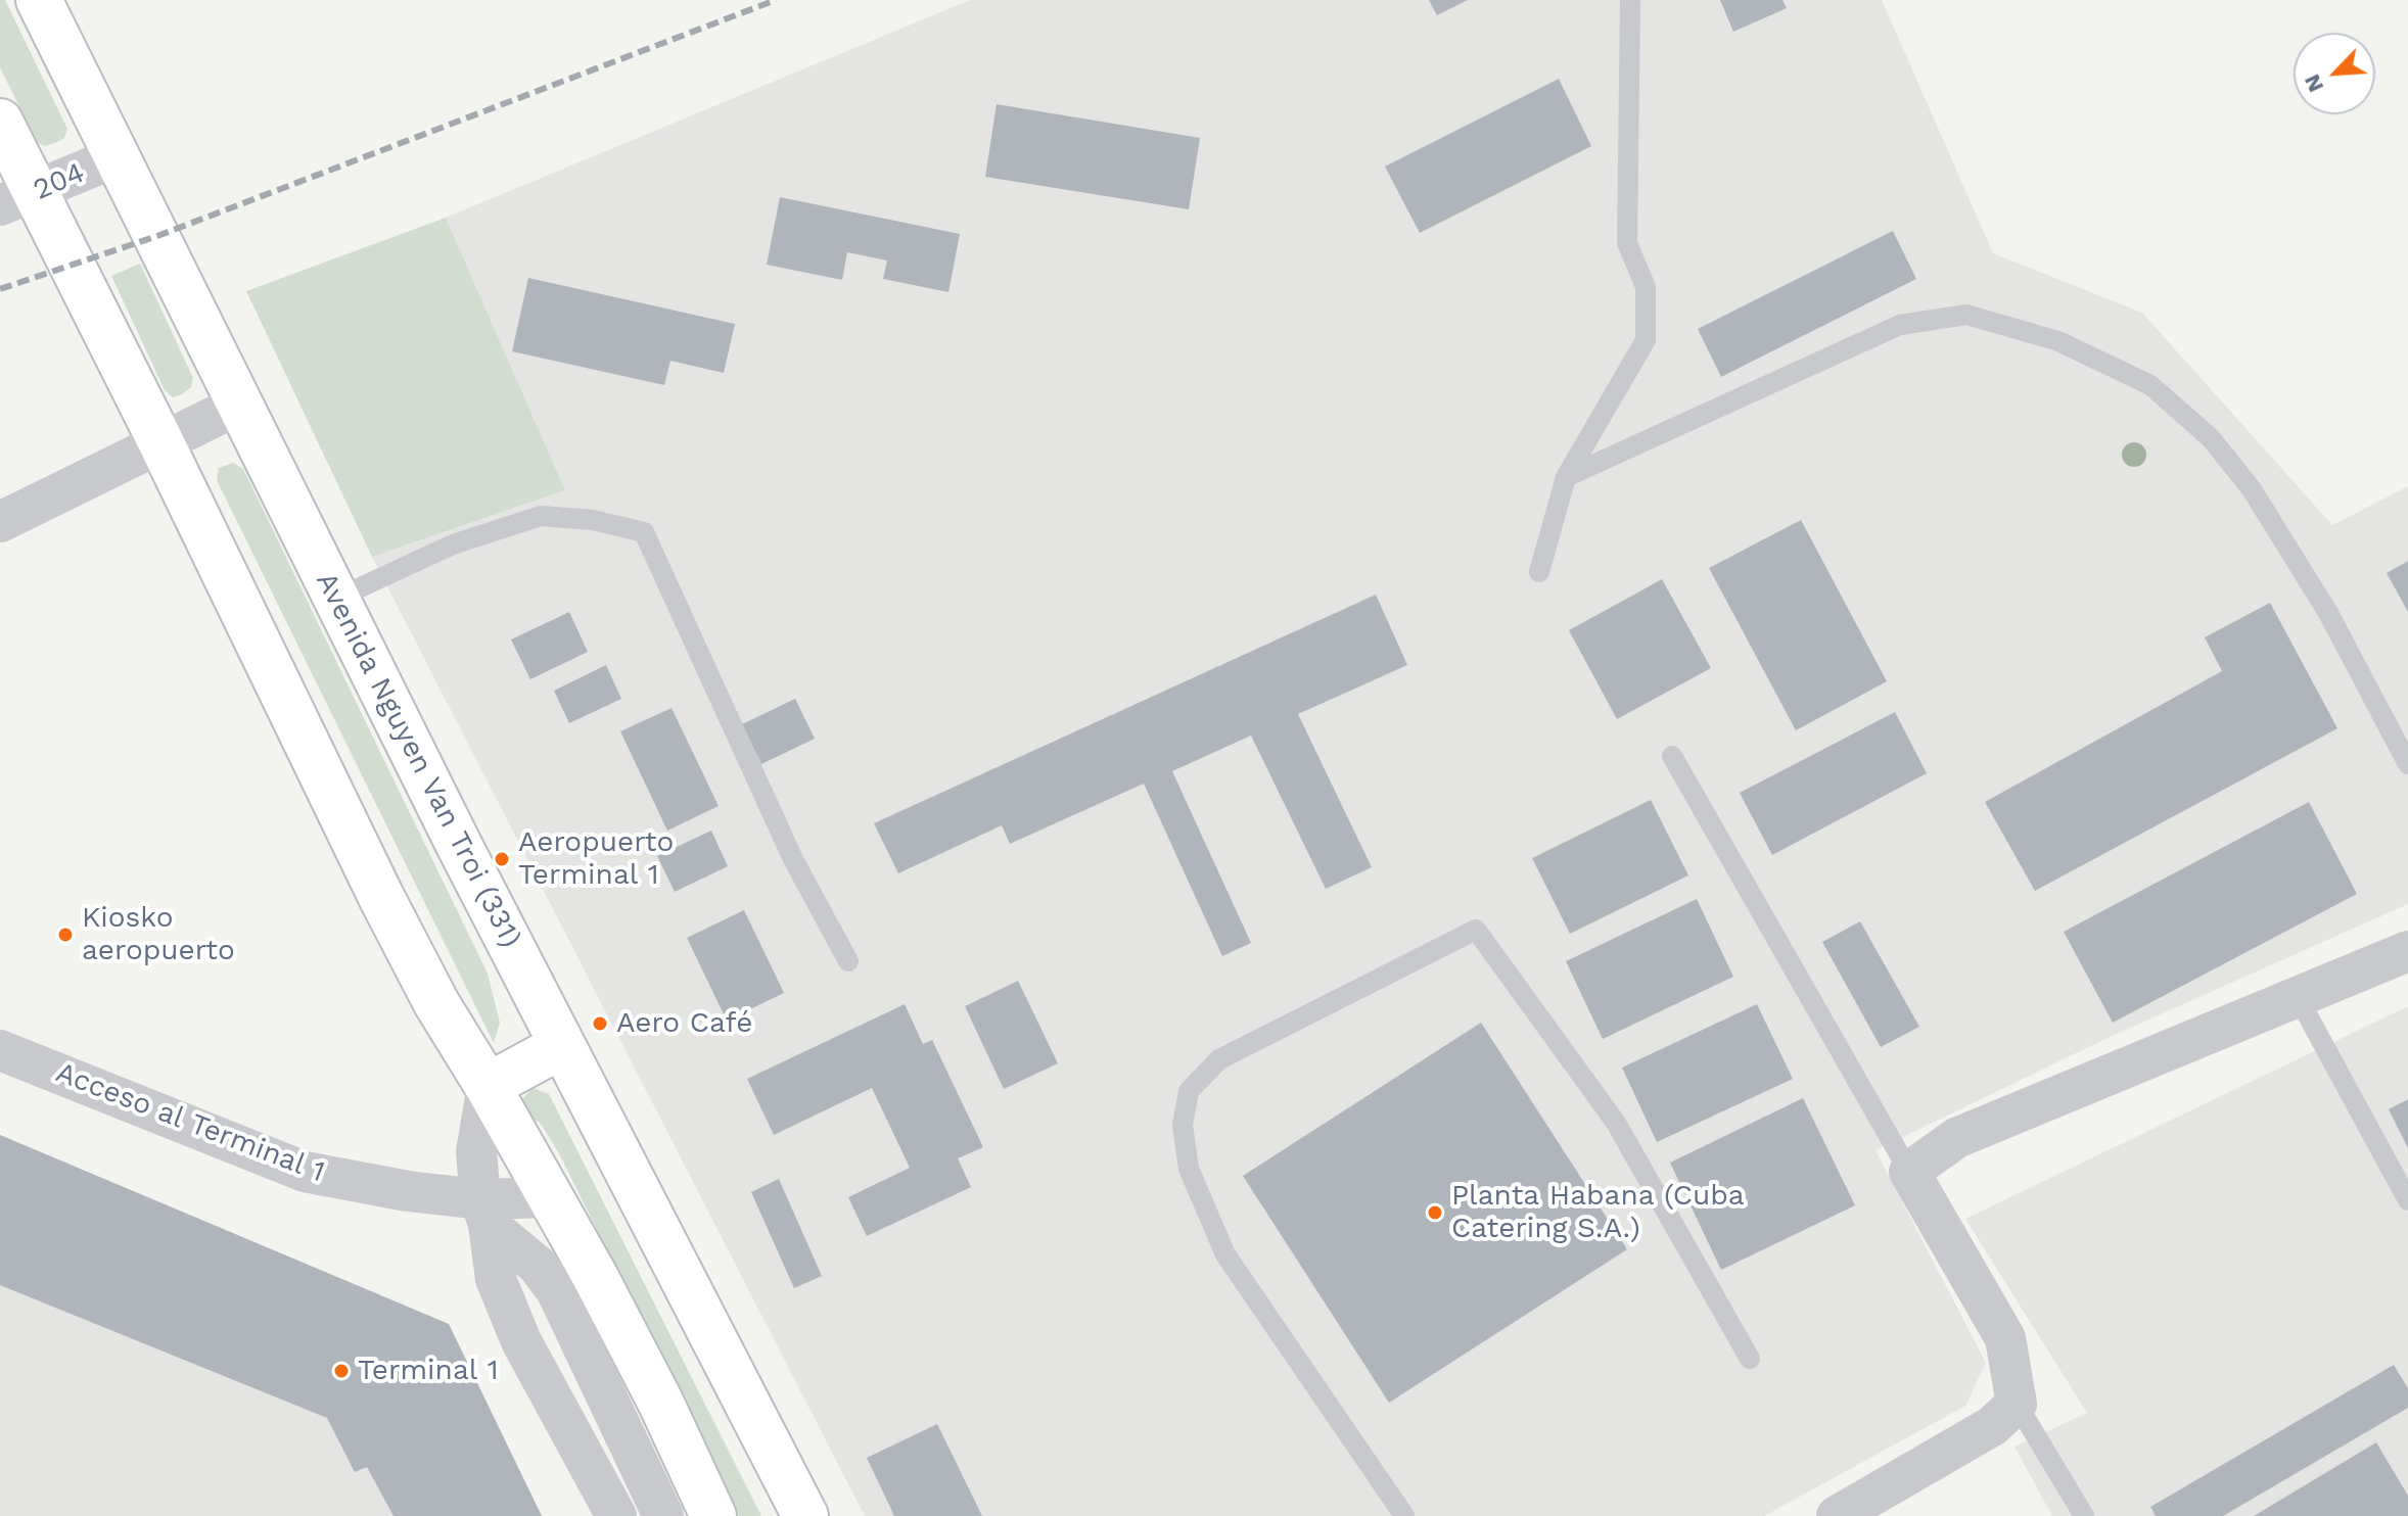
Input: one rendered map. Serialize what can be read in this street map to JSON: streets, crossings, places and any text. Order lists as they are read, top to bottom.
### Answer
{
  "streets": {
    "main road": ["Avenida Nguyen Van Troi (331)"],
    "street": ["204", "Acceso al Terminal 1"]
  },
  "crossings": [
    ["204", "Avenida Nguyen Van Troi (331)"]
  ],
  "places": [
    "Aeropuerto Terminal 1",
    "Kiosko aeropuerto",
    "Aero Café",
    "Planta Habana (Cuba Catering S.A.)",
    "Terminal 1"
  ],
  "north": "bottom left"
}
